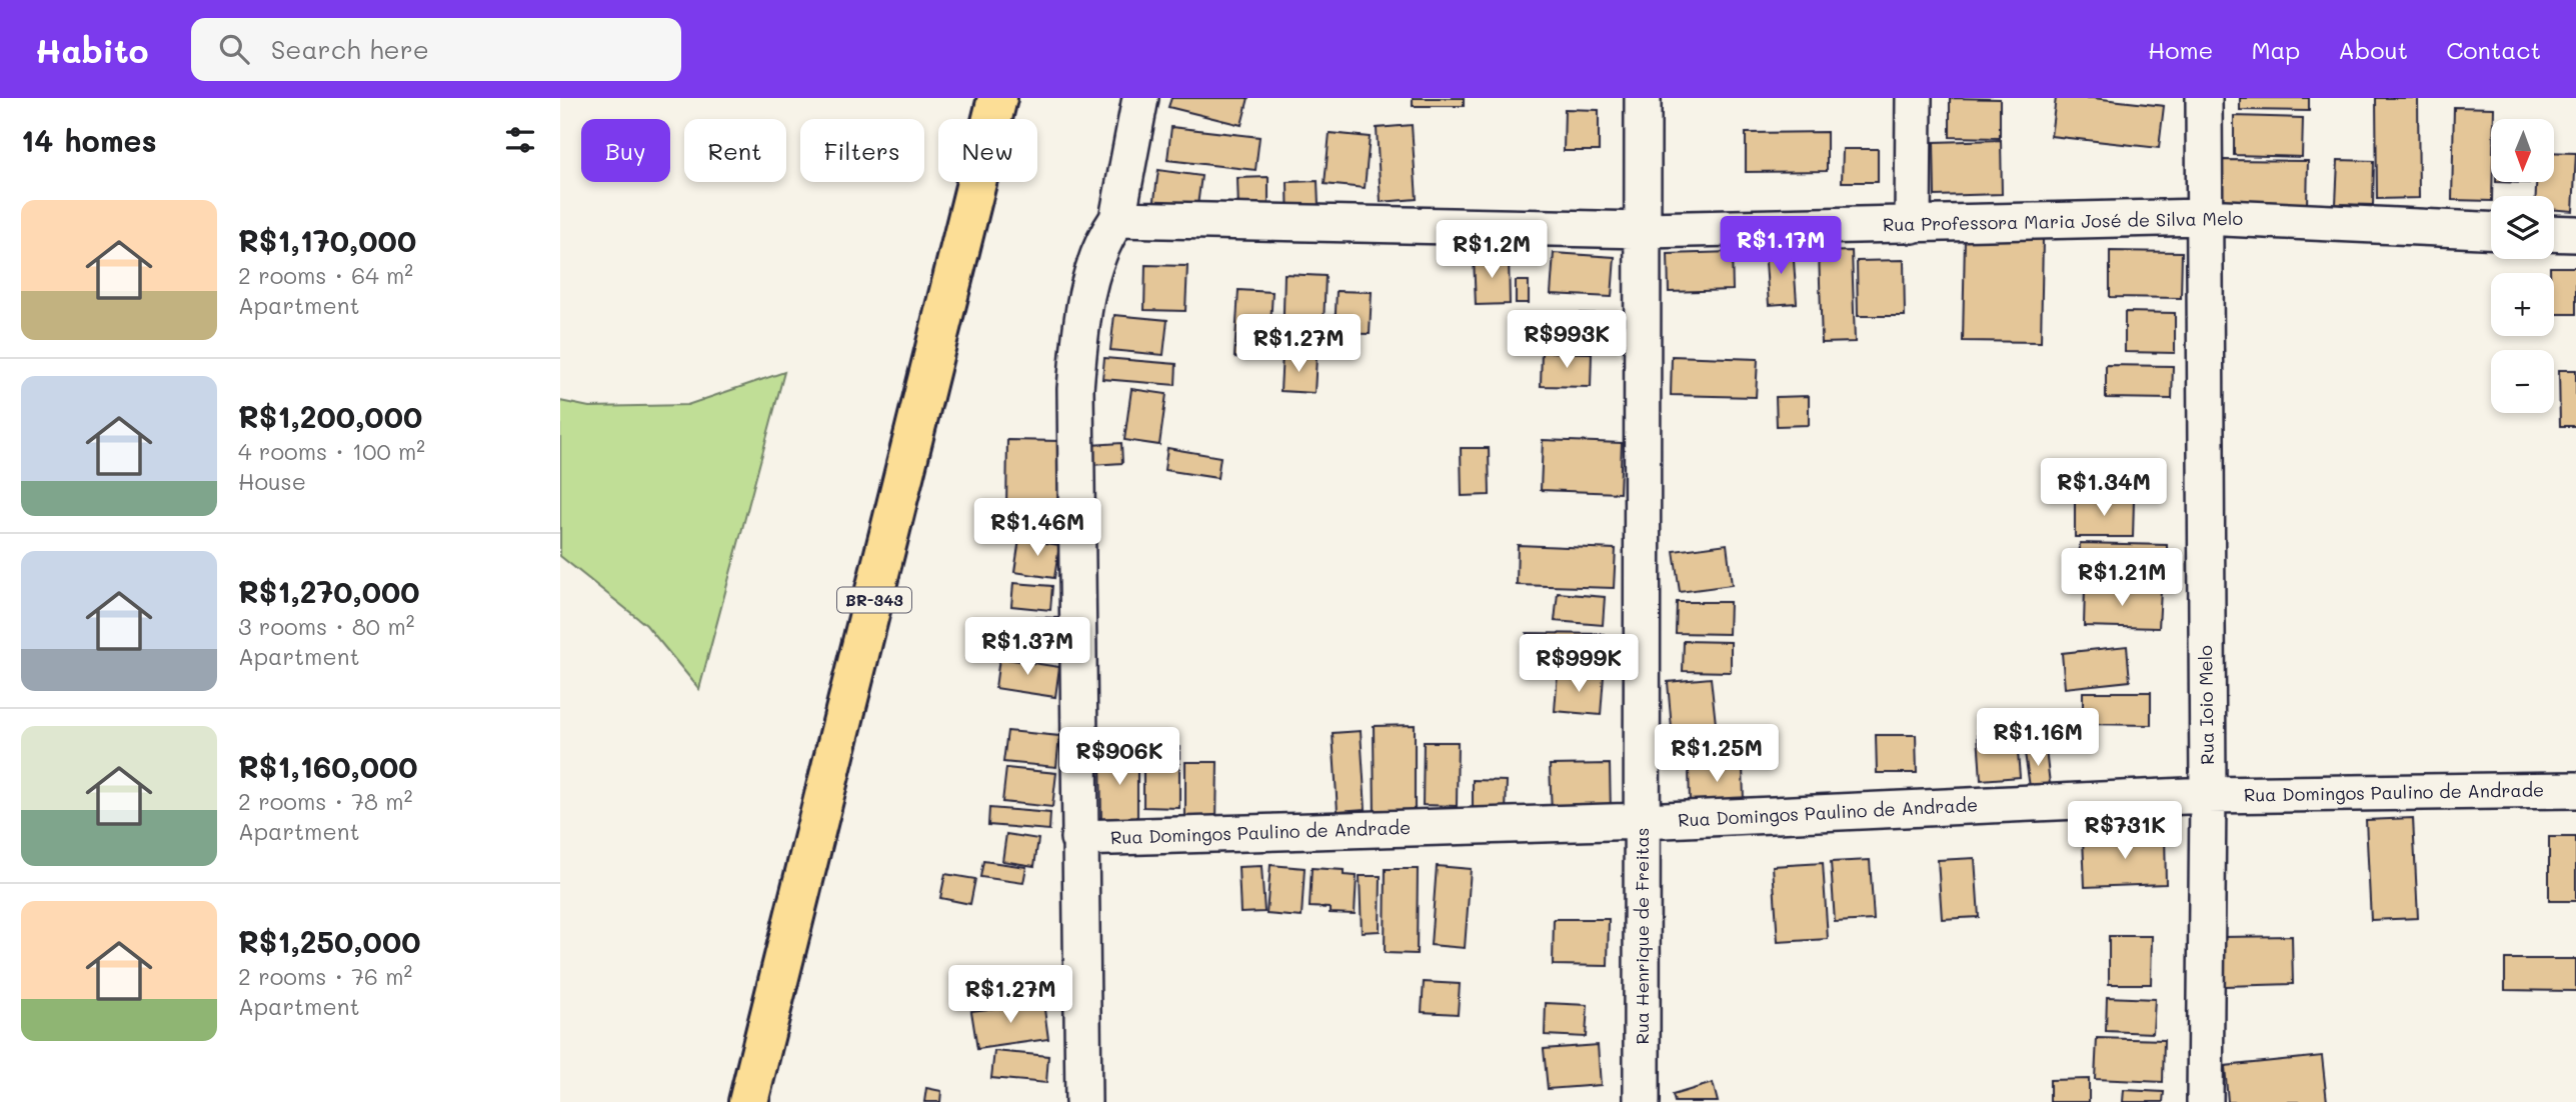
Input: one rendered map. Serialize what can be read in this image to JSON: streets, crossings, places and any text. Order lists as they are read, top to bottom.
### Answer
{
  "streets": {
    "highway": ["BR-343"],
    "street": [
      "Rua Professora Maria José de Silva Melo",
      "Rua Ioio Melo",
      "Rua Domingos Paulino de Andrade",
      "Rua Henrique de Freitas"
    ]
  },
  "crossings": [
    ["Rua Professora Maria José de Silva Melo", "Rua Ioio Melo"],
    ["Rua Professora Maria José de Silva Melo", "Rua Henrique de Freitas"],
    ["Rua Ioio Melo", "Rua Domingos Paulino de Andrade"],
    ["Rua Domingos Paulino de Andrade", "Rua Henrique de Freitas"]
  ],
  "north": "bottom",
  "page": {
    "header": "Habito",
    "search": "Search here",
    "nav": [
      "Home",
      "Map",
      "About",
      "Contact"
    ],
    "heading": "14 homes",
    "map_buttons": ["+", "−"],
    "chip": [
      "Buy",
      "Rent",
      "Filters",
      "New"
    ],
    "list": [
      {
        "name": "R$1,170,000",
        "note": "2 rooms · 64 m² · Apartment"
      },
      {
        "name": "R$1,200,000",
        "note": "4 rooms · 100 m² · House"
      },
      {
        "name": "R$1,270,000",
        "note": "3 rooms · 80 m² · Apartment"
      },
      {
        "name": "R$1,160,000",
        "note": "2 rooms · 78 m² · Apartment"
      },
      {
        "name": "R$1,250,000",
        "note": "2 rooms · 76 m² · Apartment"
      }
    ],
    "price": [
      "R$1.17M",
      "R$1.2M",
      "R$993K",
      "R$1.27M",
      "R$1.34M",
      "R$1.46M",
      "R$1.21M",
      "R$1.37M",
      "R$999K",
      "R$1.16M",
      "R$1.25M",
      "R$906K",
      "R$731K",
      "R$1.27M"
    ]
  }
}
